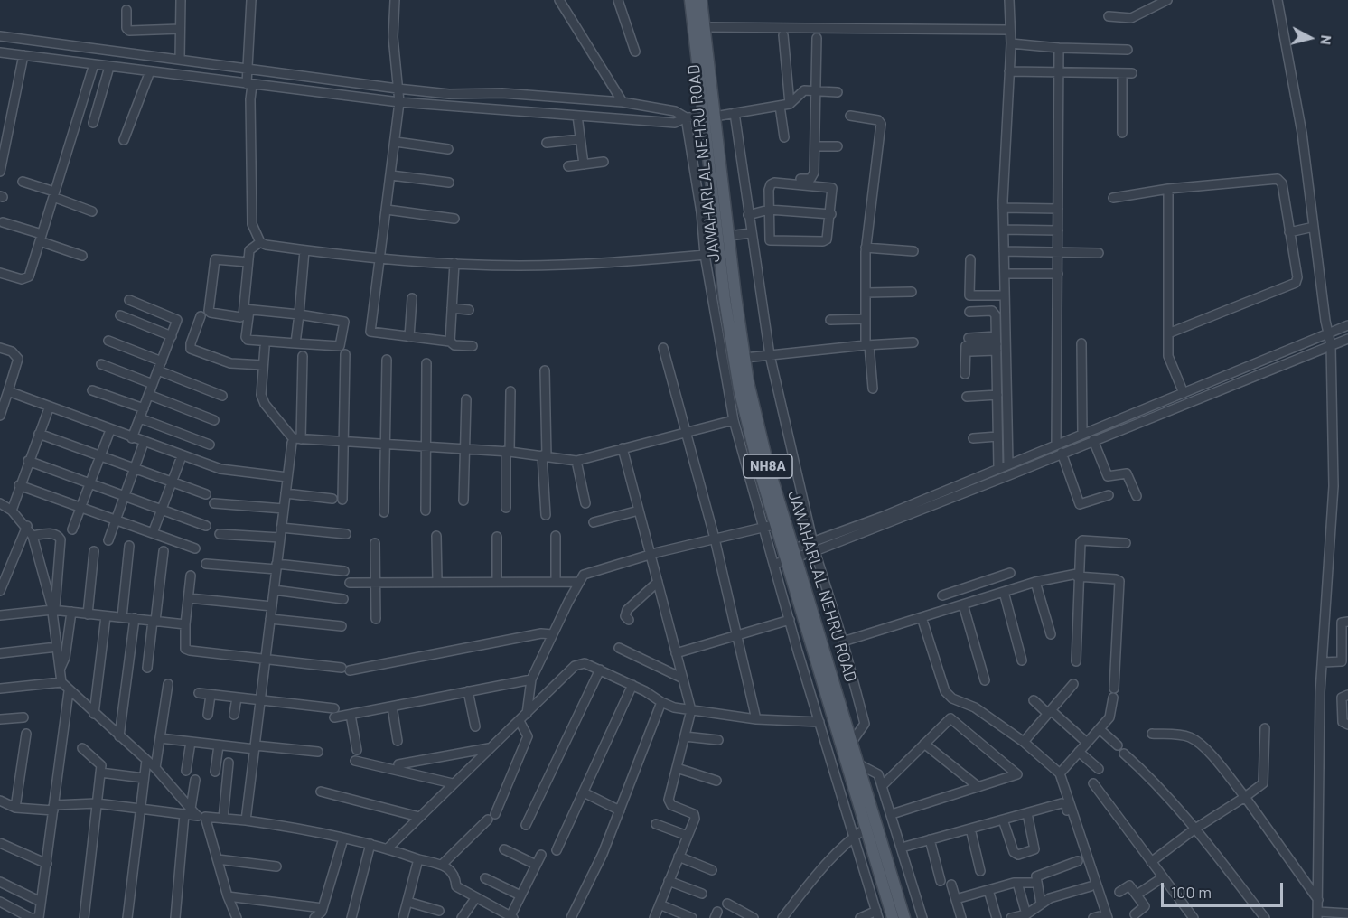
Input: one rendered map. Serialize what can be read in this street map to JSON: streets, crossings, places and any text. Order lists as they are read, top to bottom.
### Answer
{
  "streets": {
    "main road": ["JAWAHARLAL NEHRU ROAD", "NH8A"]
  },
  "scale_bar": "100 m",
  "north": "right"
}
